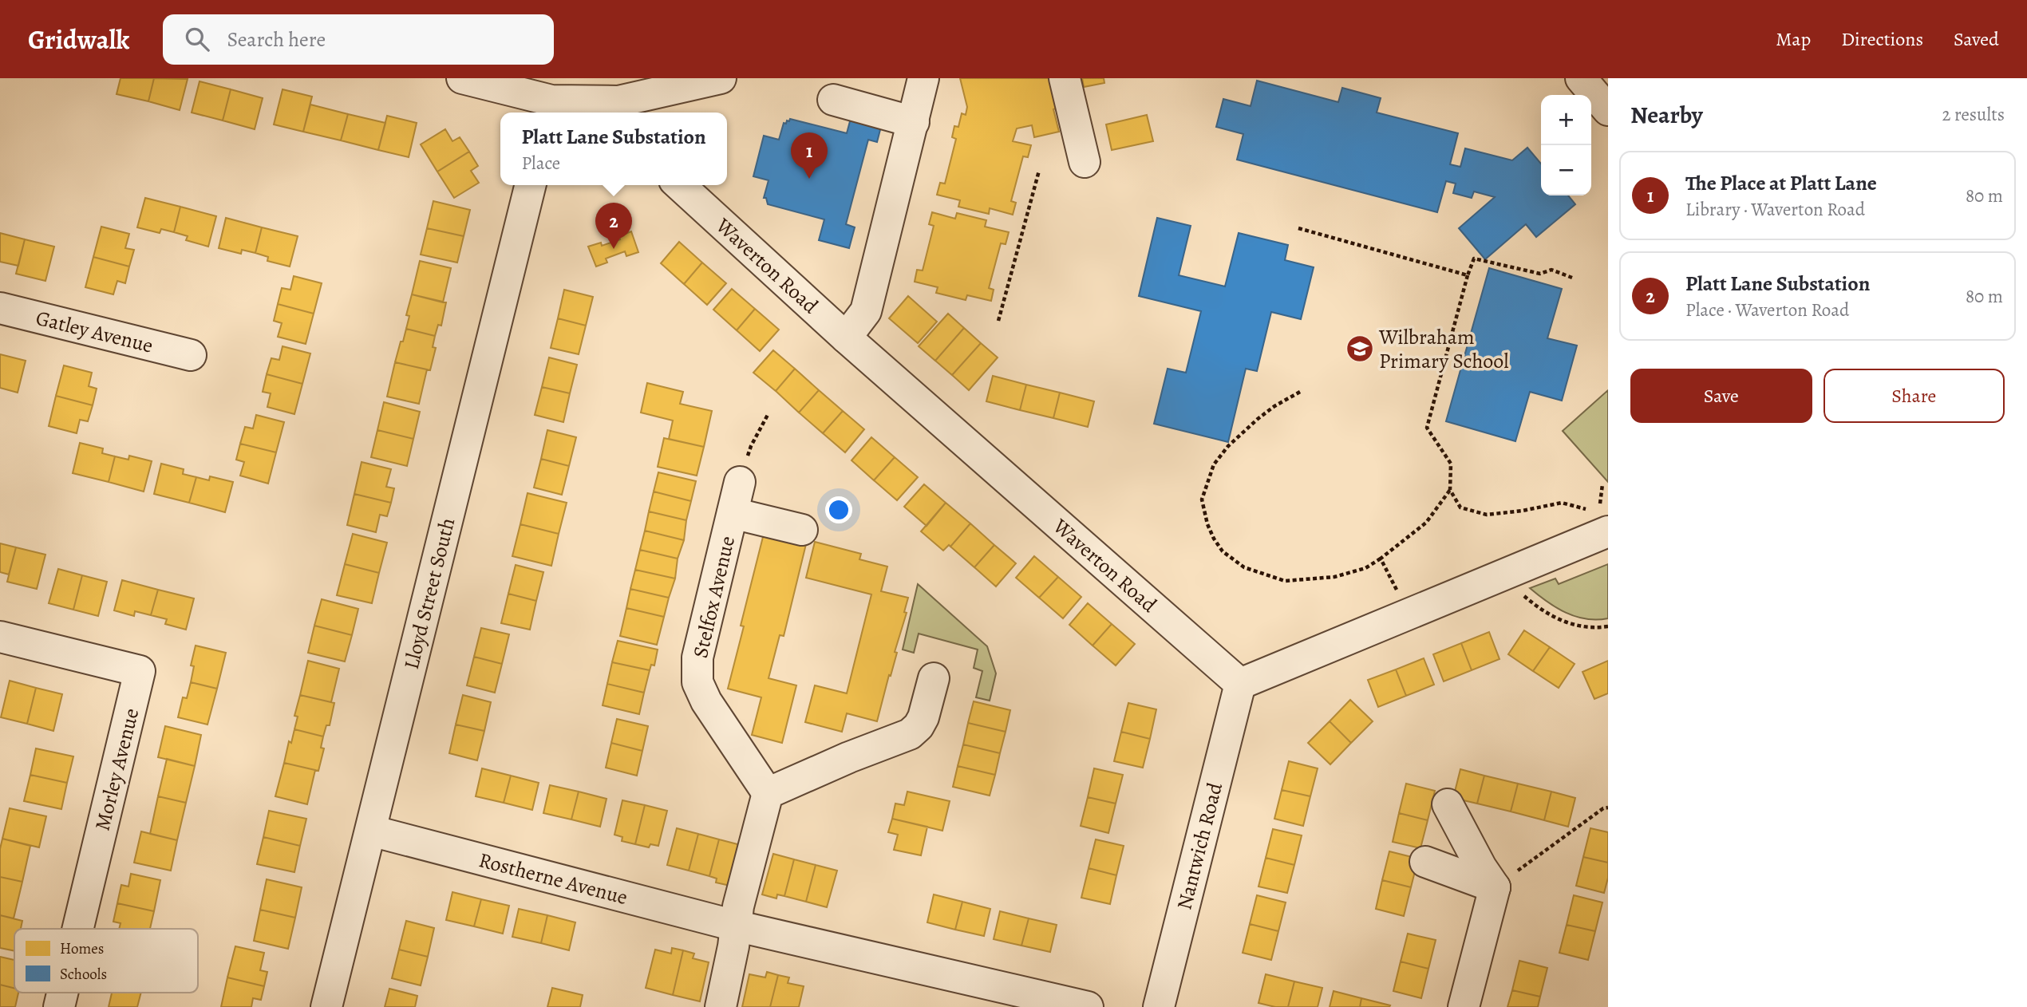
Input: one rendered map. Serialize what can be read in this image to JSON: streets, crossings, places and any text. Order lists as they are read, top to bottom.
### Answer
{
  "streets": {
    "street": [
      "Waverton Road",
      "Gatley Avenue",
      "Lloyd Street South",
      "Stelfox Avenue",
      "Morley Avenue",
      "Nantwich Road",
      "Rostherne Avenue"
    ]
  },
  "crossings": [
    ["Waverton Road", "Nantwich Road"],
    ["Lloyd Street South", "Rostherne Avenue"]
  ],
  "places": {
    "school or university": ["Wilbraham Primary School"]
  },
  "legend": ["Homes", "Schools"],
  "page": {
    "header": "Gridwalk",
    "search": "Search here",
    "nav": ["Map", "Directions", "Saved"],
    "heading": ["Nearby", "2 results"],
    "map_buttons": ["+", "−"],
    "popup": ["Platt Lane Substation", "Place"],
    "pins": ["1", "2"],
    "list": [
      {
        "mark": "1",
        "name": "The Place at Platt Lane",
        "note": "Library · Waverton Road",
        "value": "80 m"
      },
      {
        "mark": "2",
        "name": "Platt Lane Substation",
        "note": "Place · Waverton Road",
        "value": "80 m"
      }
    ],
    "buttons": ["Save", "Share"]
  }
}
